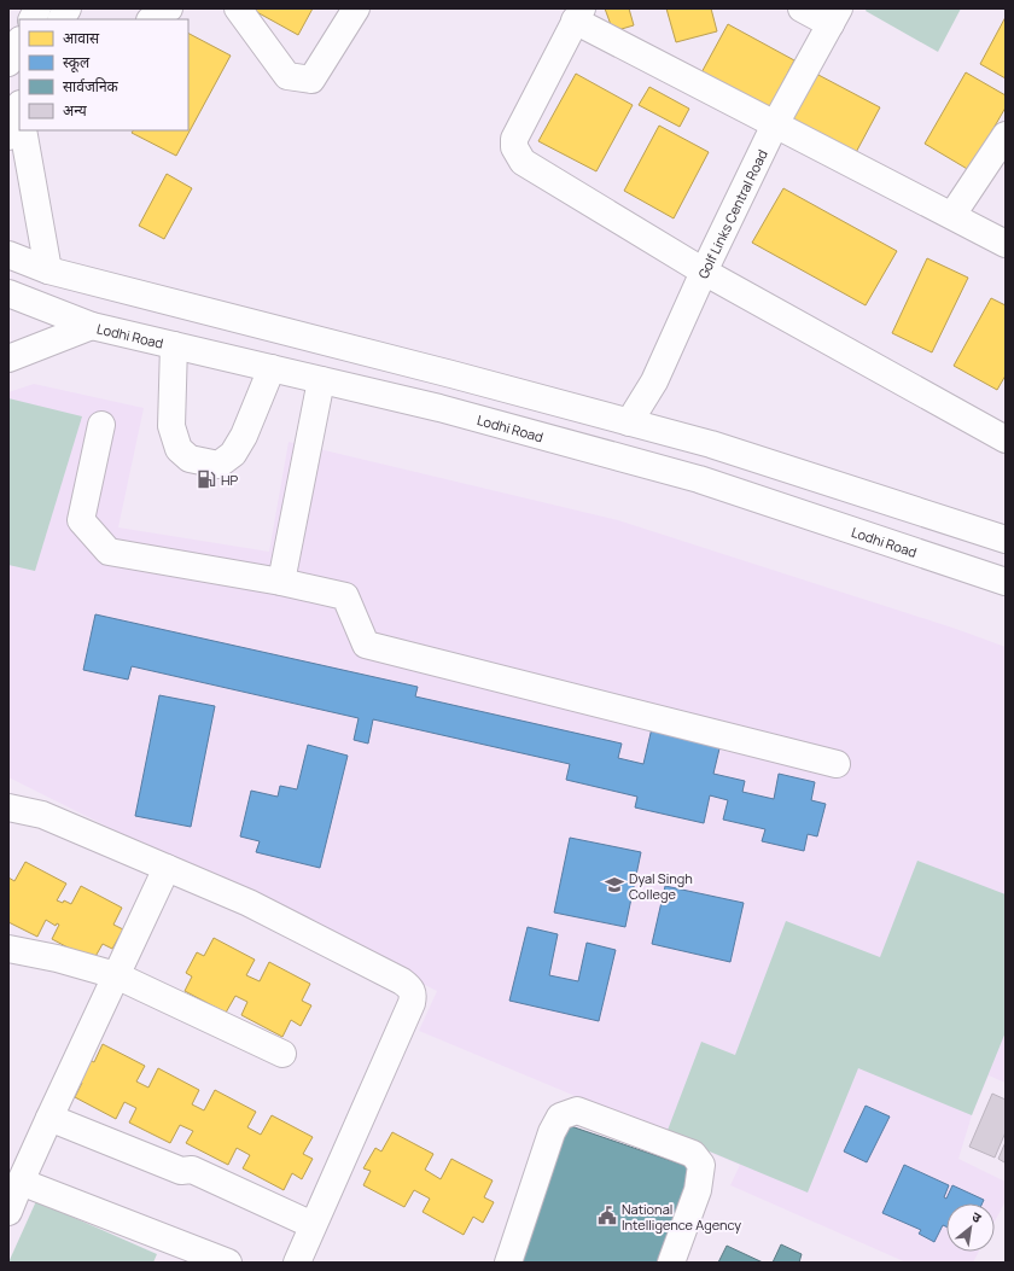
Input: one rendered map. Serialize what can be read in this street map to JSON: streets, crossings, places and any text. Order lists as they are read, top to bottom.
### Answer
{
  "streets": {
    "street": ["Golf Links Central Road", "Lodhi Road"]
  },
  "places": {
    "fuel station": ["HP"],
    "school or university": ["Dyal Singh College"],
    "public building": ["National Intelligence Agency"]
  },
  "legend": [
    "आवास",
    "स्कूल",
    "सार्वजनिक",
    "अन्य"
  ],
  "north": "top right"
}
